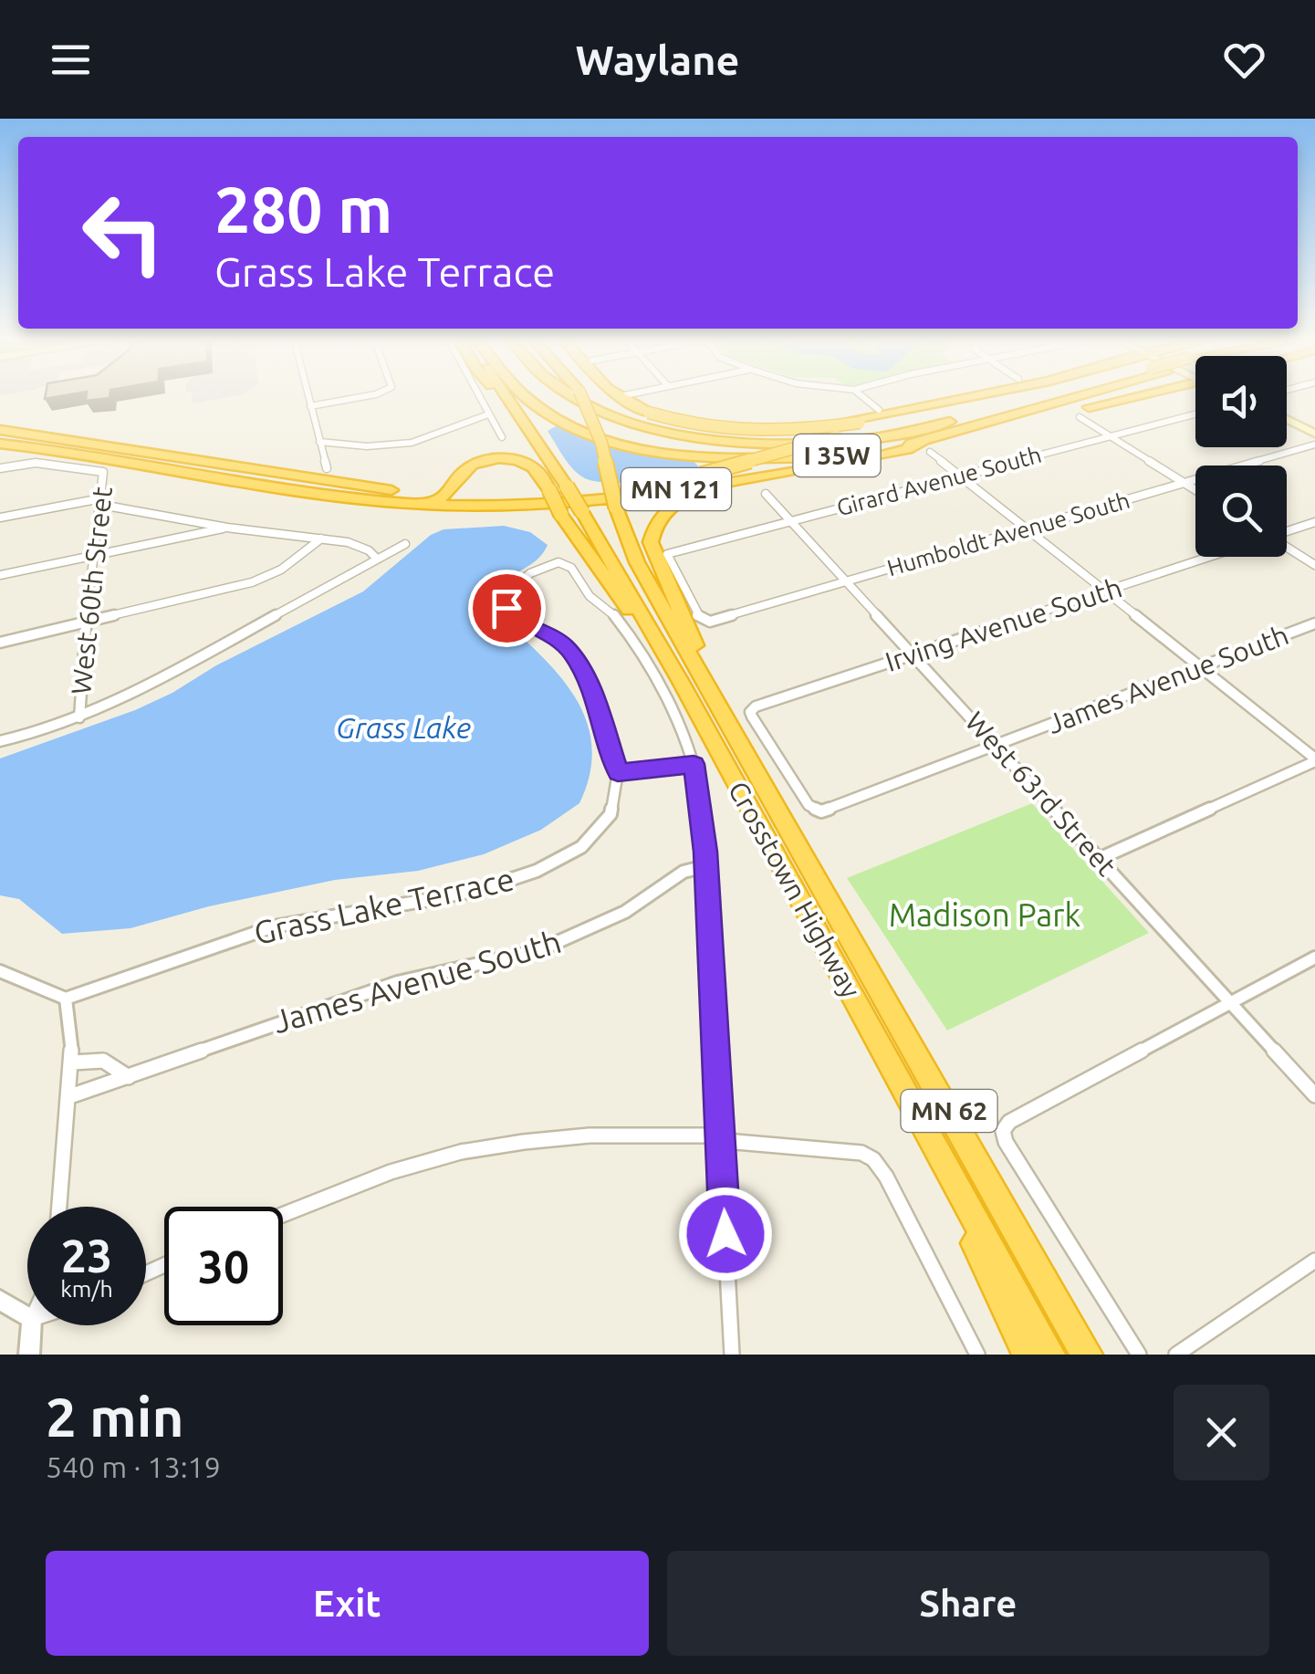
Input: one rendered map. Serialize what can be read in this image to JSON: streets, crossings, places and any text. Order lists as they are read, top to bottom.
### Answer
{
  "streets": {
    "highway": [
      "I 35W",
      "MN 121",
      "Crosstown Highway",
      "MN 62"
    ],
    "street": [
      "Girard Avenue South",
      "Humboldt Avenue South",
      "West 60th Street",
      "Irving Avenue South",
      "James Avenue South",
      "West 63rd Street",
      "Grass Lake Terrace"
    ]
  },
  "crossings": [
    ["I 35W", "MN 121"],
    ["Girard Avenue South", "Humboldt Avenue South"],
    ["Girard Avenue South", "West 63rd Street"],
    ["Humboldt Avenue South", "West 63rd Street"],
    ["Irving Avenue South", "James Avenue South"],
    ["Irving Avenue South", "West 63rd Street"],
    ["James Avenue South", "West 63rd Street"]
  ],
  "water": ["Grass Lake"],
  "parks": ["Madison Park"],
  "page": {
    "header": "Waylane",
    "turn": ["280 m", "Grass Lake Terrace"],
    "speed": "23 km/h",
    "limit": "30",
    "heading": ["2 min", "540 m · 13:19"],
    "buttons": ["Exit", "Share"]
  }
}
